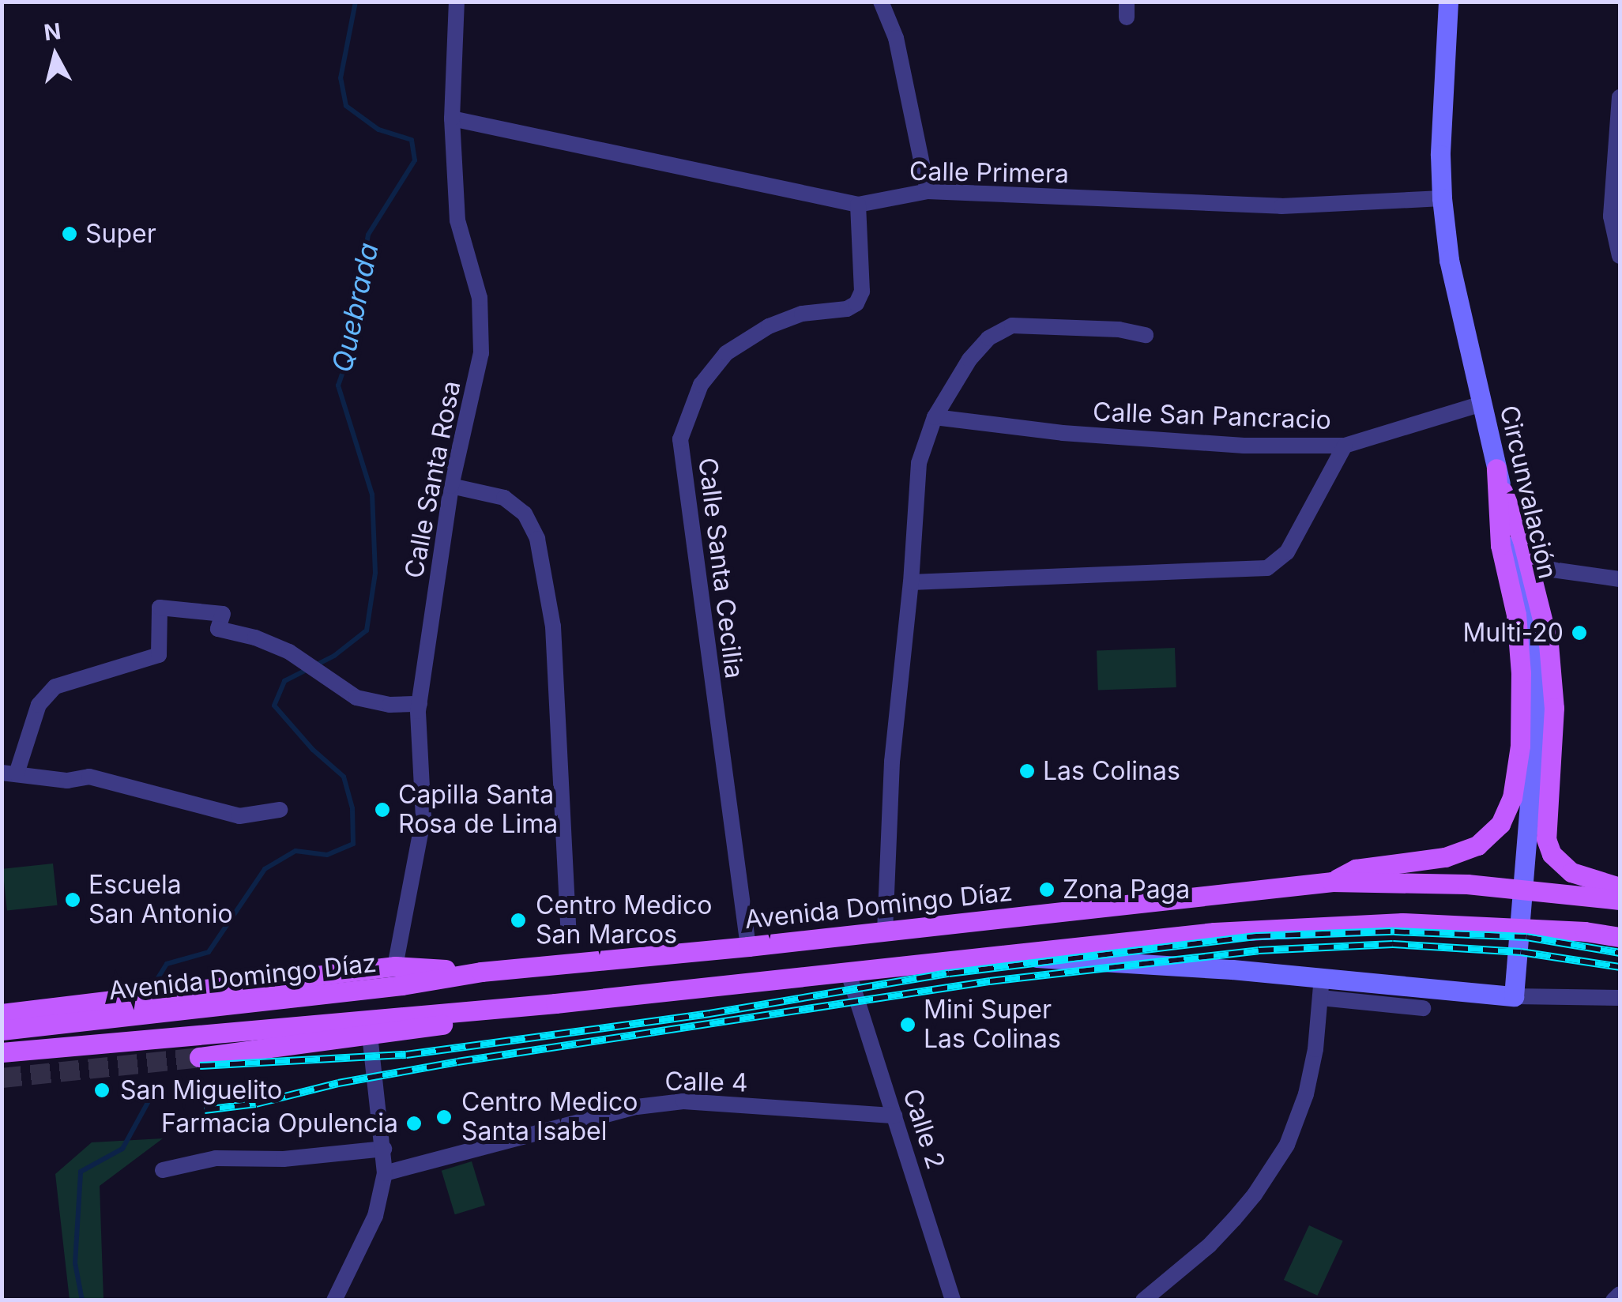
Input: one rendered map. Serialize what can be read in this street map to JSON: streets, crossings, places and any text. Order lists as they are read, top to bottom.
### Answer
{
  "streets": {
    "main road": ["Circunvalación", "Avenida Domingo Díaz"],
    "street": [
      "Calle Primera",
      "Calle San Pancracio",
      "Calle Santa Rosa",
      "Calle Santa Cecilia",
      "Calle 4",
      "Calle 2"
    ]
  },
  "crossings": [
    ["Calle Primera", "Calle Santa Rosa"],
    ["Calle Primera", "Circunvalación"],
    ["Calle Primera", "Calle Santa Cecilia"],
    ["Calle San Pancracio", "Circunvalación"],
    ["Calle Santa Cecilia", "Avenida Domingo Díaz"],
    ["Avenida Domingo Díaz", "Calle 2"],
    ["Calle 4", "Calle 2"]
  ],
  "water": ["Quebrada"],
  "places": [
    "Super",
    "Multi-20",
    "Las Colinas",
    "Capilla Santa Rosa de Lima",
    "Zona Paga",
    "Escuela San Antonio",
    "Centro Medico San Marcos",
    "Mini Super Las Colinas",
    "San Miguelito",
    "Centro Medico Santa Isabel",
    "Farmacia Opulencia"
  ],
  "north": "top"
}
